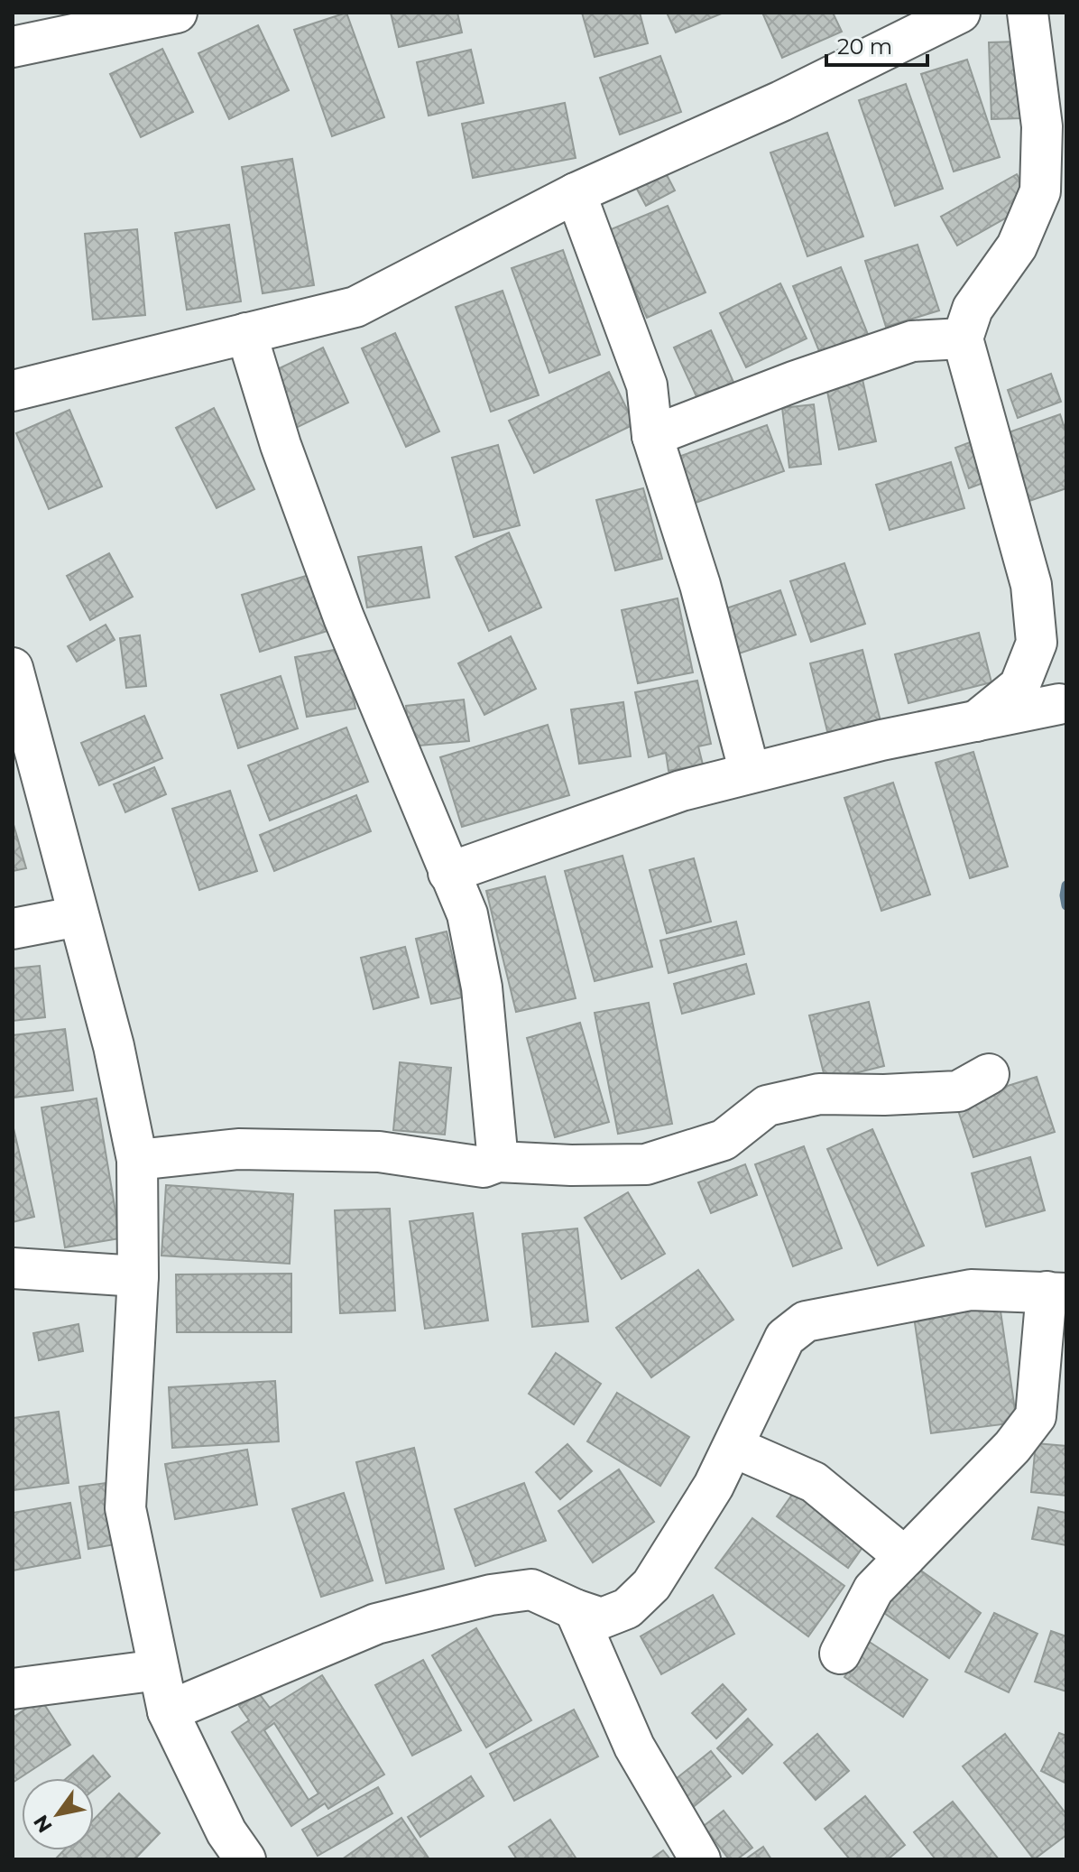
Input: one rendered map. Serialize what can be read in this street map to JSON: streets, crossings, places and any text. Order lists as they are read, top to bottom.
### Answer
{
  "scale_bar": "20 m",
  "north": "bottom left"
}
